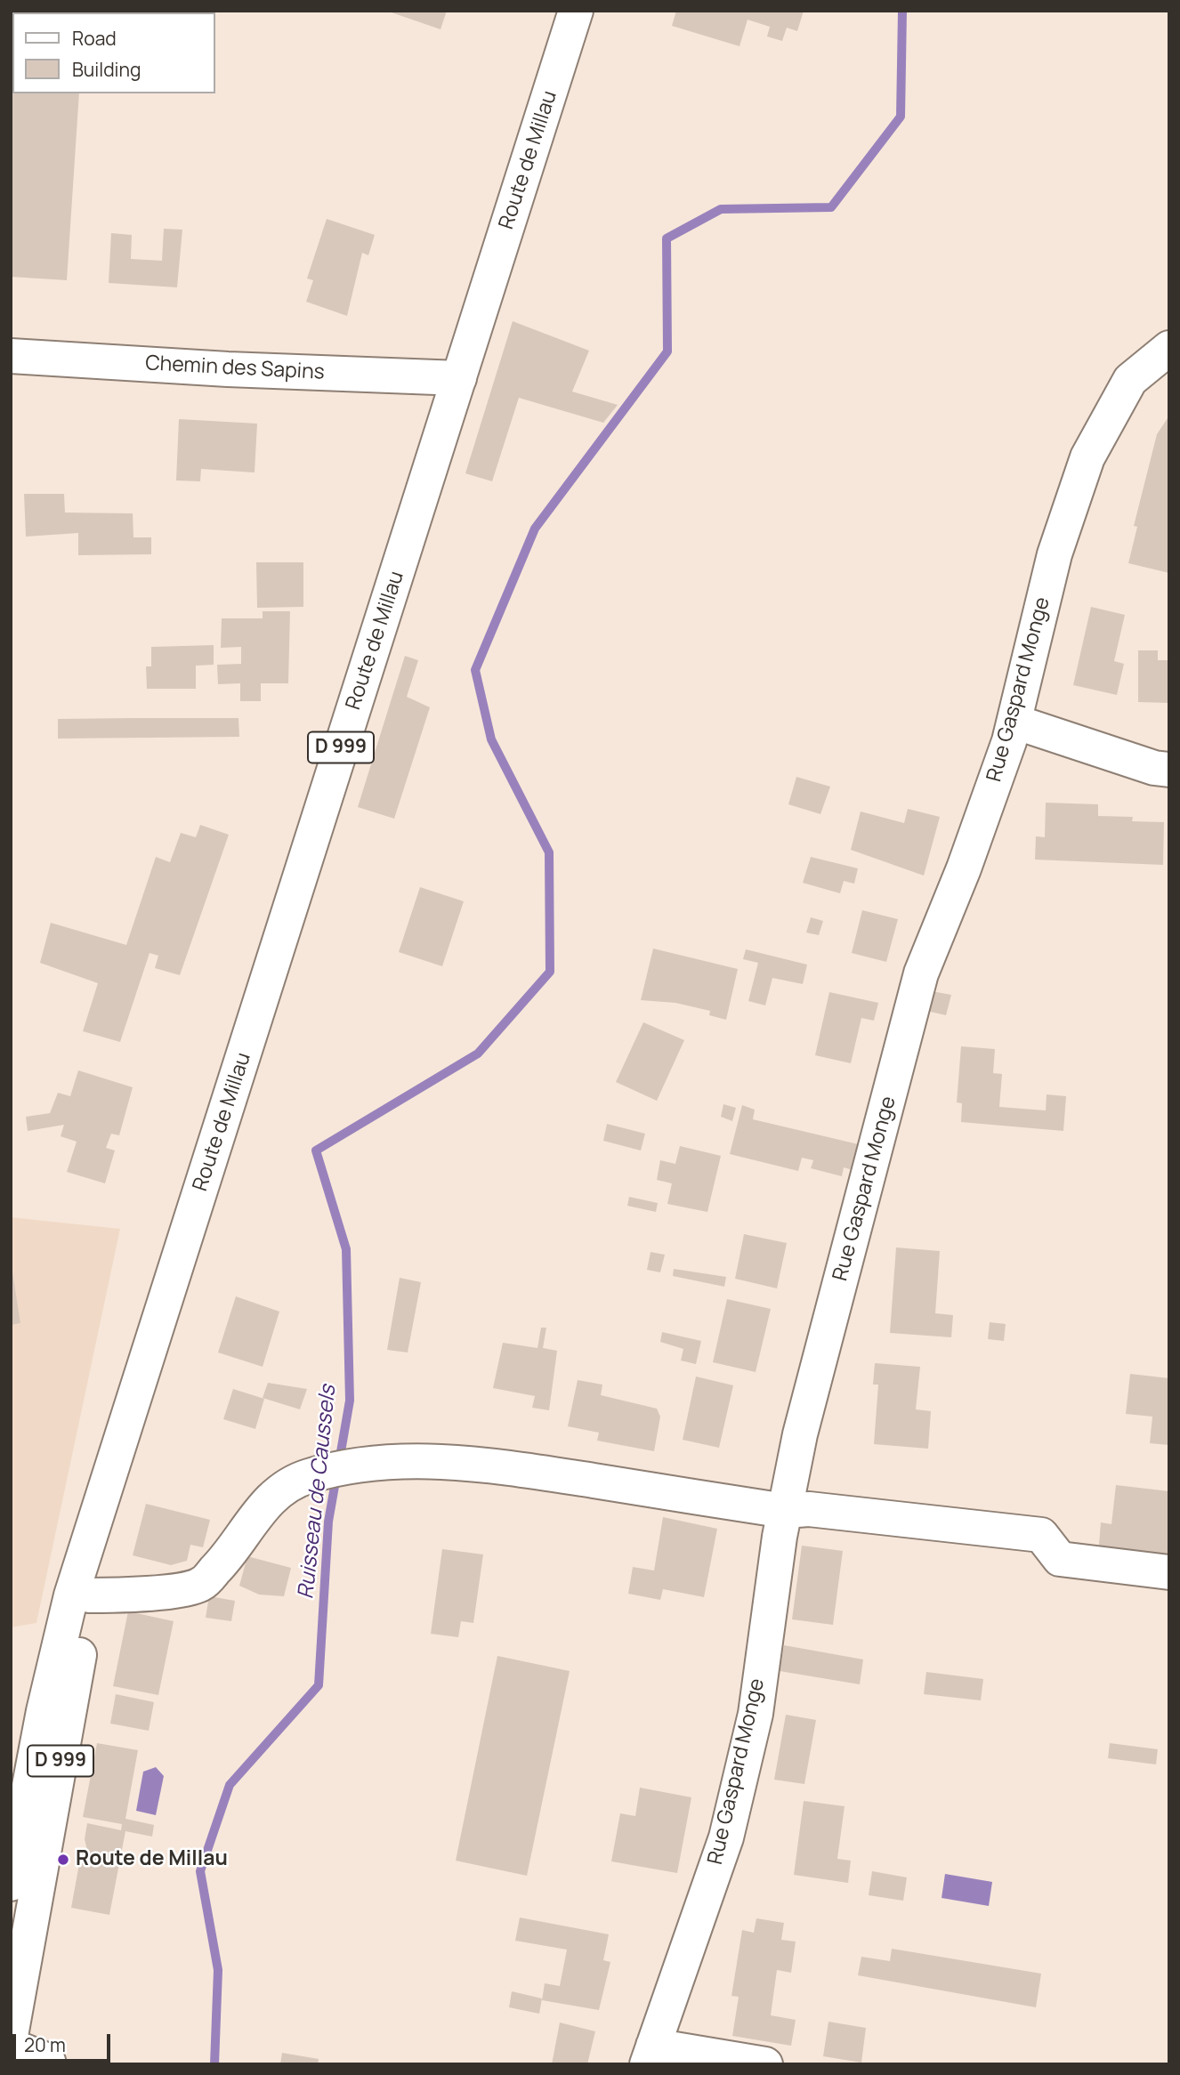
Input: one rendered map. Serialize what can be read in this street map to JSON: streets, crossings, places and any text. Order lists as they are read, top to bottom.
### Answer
{
  "streets": {
    "street": [
      "Route de Millau",
      "Chemin des Sapins",
      "Rue Gaspard Monge",
      "D 999"
    ]
  },
  "crossings": [
    ["Route de Millau", "Chemin des Sapins"]
  ],
  "water": ["Ruisseau de Caussels"],
  "places": ["Route de Millau"],
  "legend": ["Road", "Building"],
  "scale_bar": "20 m"
}
